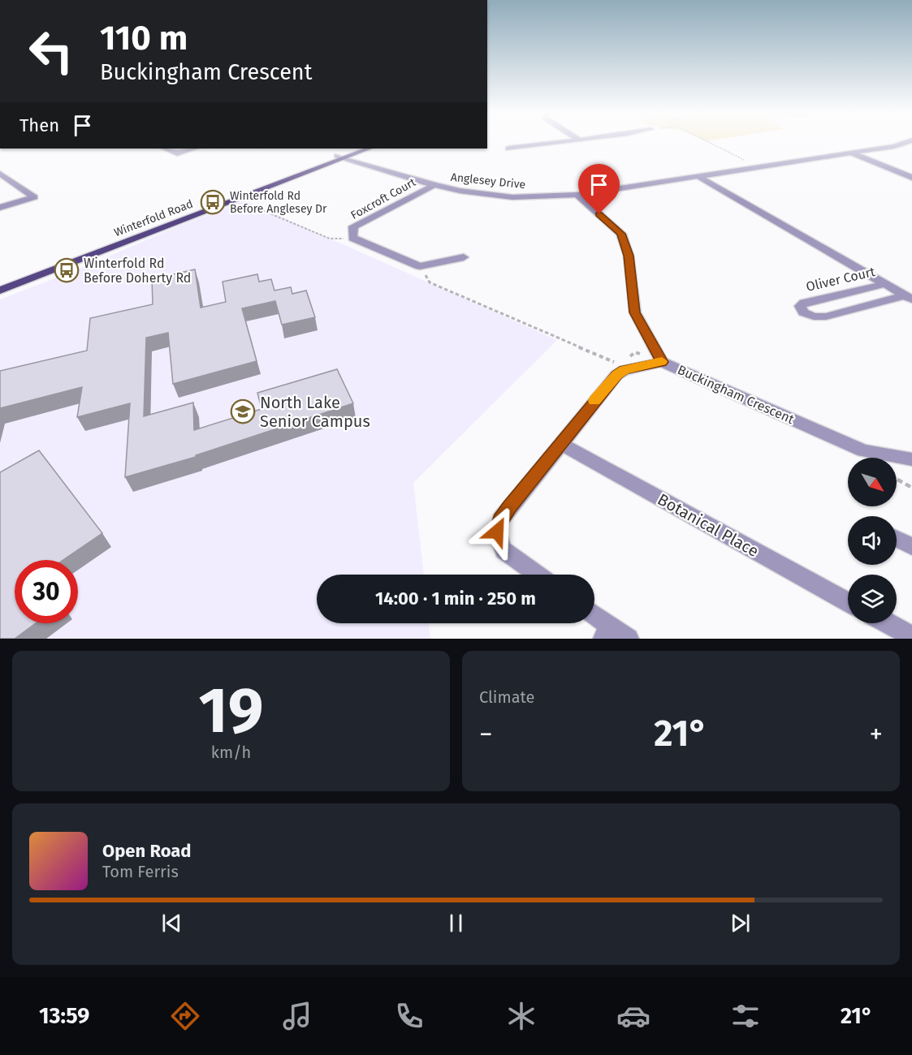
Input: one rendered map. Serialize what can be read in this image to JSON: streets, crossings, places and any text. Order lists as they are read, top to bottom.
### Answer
{
  "streets": {
    "main road": ["Winterfold Road"],
    "street": [
      "Anglesey Drive",
      "Foxcroft Court",
      "Oliver Court",
      "Buckingham Crescent",
      "Botanical Place"
    ]
  },
  "crossings": [
    ["Anglesey Drive", "Foxcroft Court"],
    ["Anglesey Drive", "Winterfold Road"],
    ["Anglesey Drive", "Buckingham Crescent"]
  ],
  "places": {
    "bus stop": ["Winterfold Rd Before Anglesey Dr", "Winterfold Rd Before Doherty Rd"],
    "school or university": ["North Lake Senior Campus"]
  },
  "north": "bottom right",
  "page": {
    "turn": ["110 m", "Buckingham Crescent"],
    "then": "Then",
    "limit": "30",
    "trip": "14:00 · 1 min · 250 m",
    "tile": [
      ["19", "km/h"],
      "Climate"
    ],
    "heat": ["−", "21°", "+"],
    "song": ["Open Road", "Tom Ferris"],
    "tabs": ["13:59", "21°"]
  }
}
